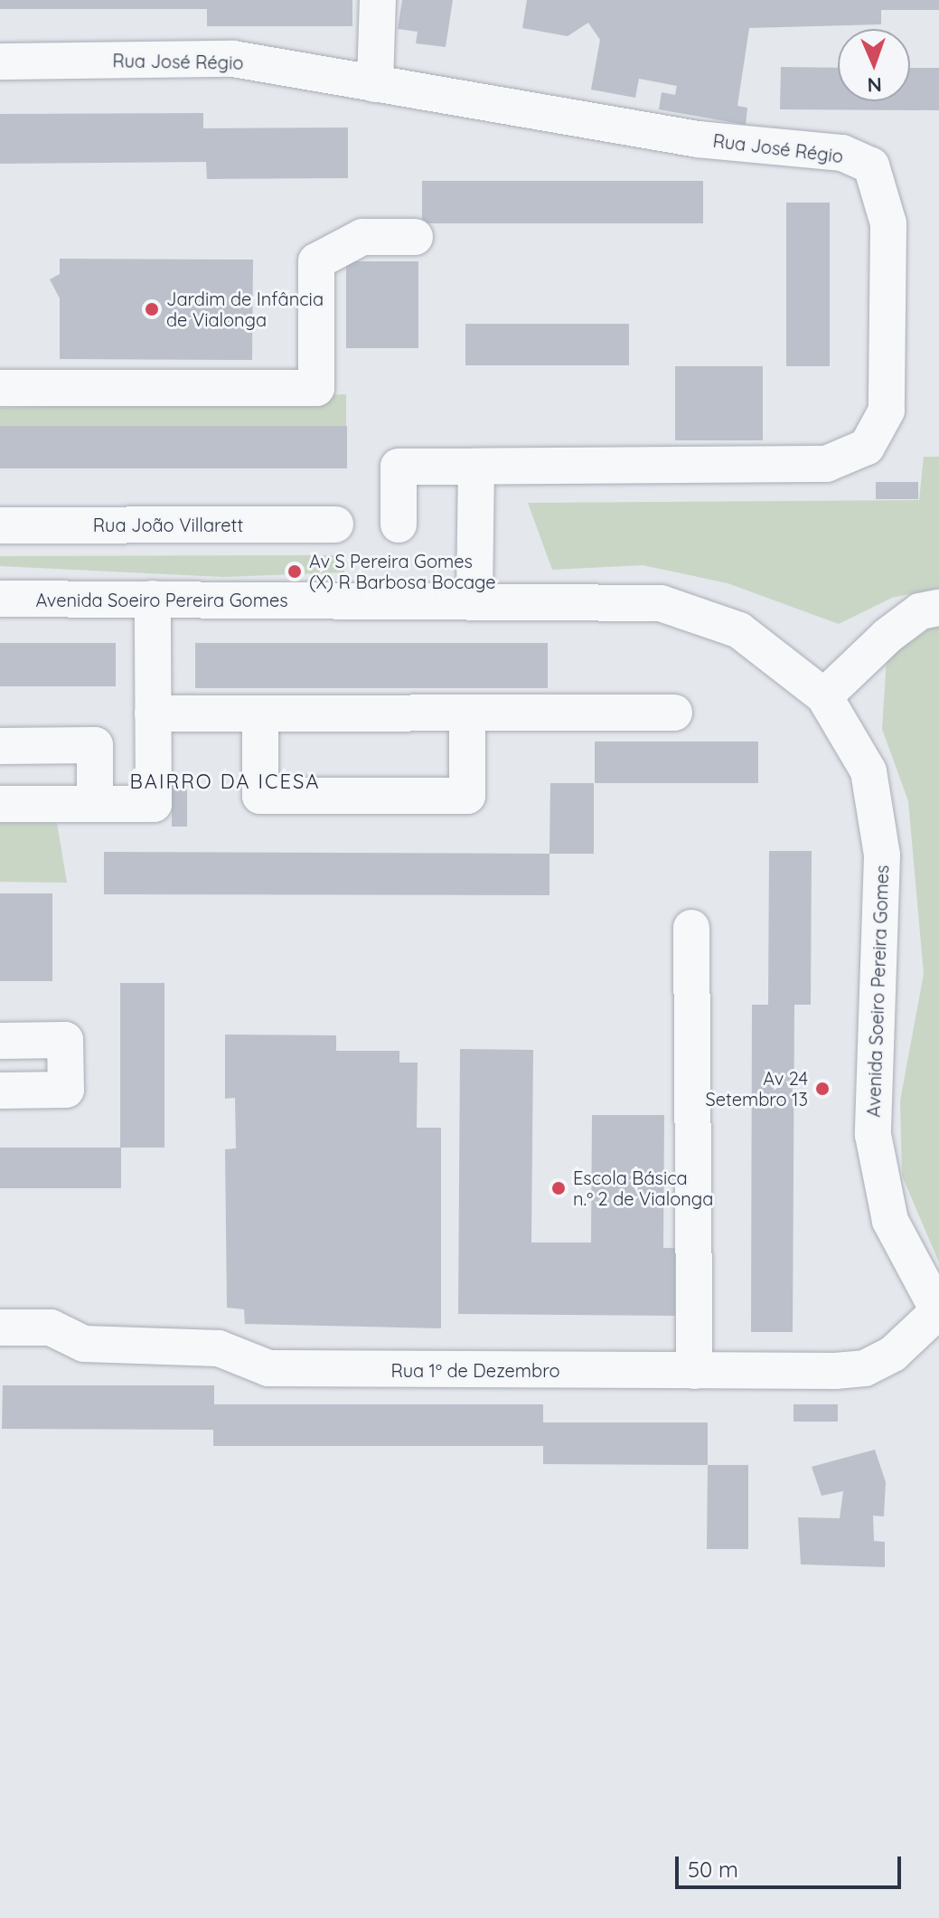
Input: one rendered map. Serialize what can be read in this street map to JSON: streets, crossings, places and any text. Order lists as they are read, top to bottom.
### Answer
{
  "streets": {
    "street": [
      "Rua José Régio",
      "Rua João Villarett",
      "Avenida Soeiro Pereira Gomes",
      "Rua 1º de Dezembro"
    ]
  },
  "crossings": [
    ["Avenida Soeiro Pereira Gomes", "Rua 1º de Dezembro"]
  ],
  "districts": ["BAIRRO DA ICESA"],
  "places": [
    "Jardim de Infância de Vialonga",
    "Av S Pereira Gomes (X) R Barbosa Bocage",
    "Av 24 Setembro 13",
    "Escola Básica n.º 2 de Vialonga"
  ],
  "scale_bar": "50 m",
  "north": "bottom"
}
